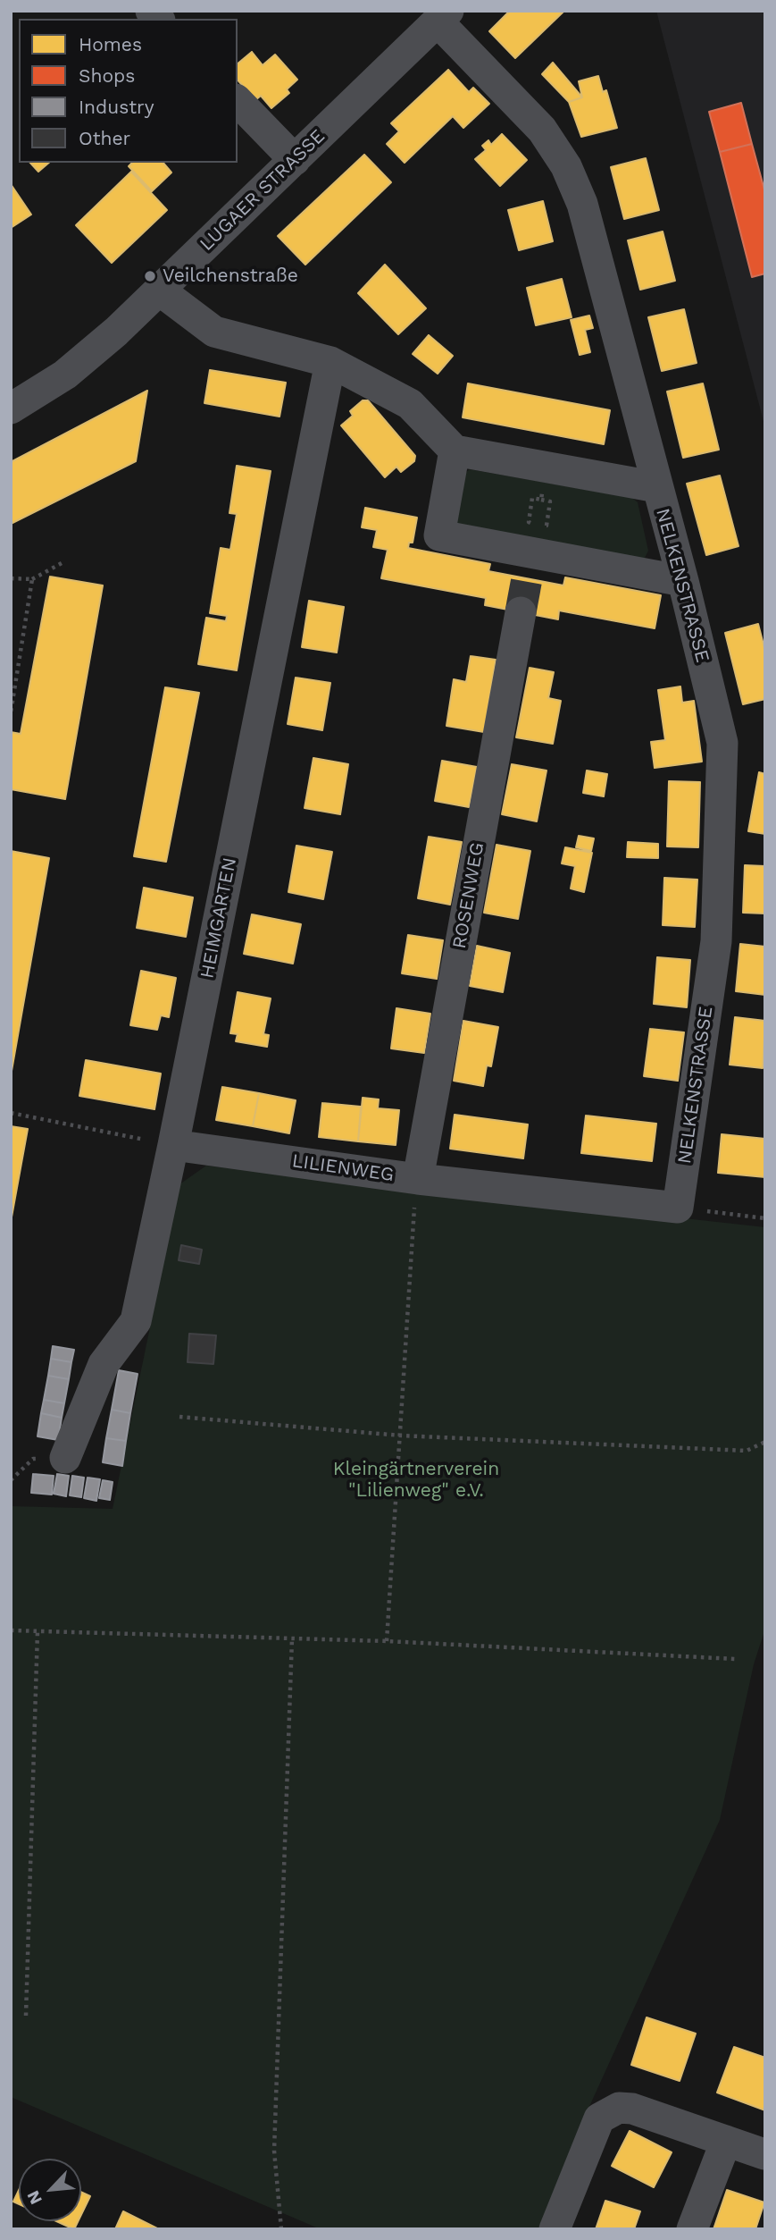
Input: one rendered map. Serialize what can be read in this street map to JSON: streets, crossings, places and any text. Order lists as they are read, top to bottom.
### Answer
{
  "streets": {
    "street": [
      "LUGAER STRASSE",
      "NELKENSTRASSE",
      "ROSENWEG",
      "HEIMGARTEN",
      "LILIENWEG"
    ]
  },
  "crossings": [
    ["LUGAER STRASSE", "NELKENSTRASSE"],
    ["NELKENSTRASSE", "LILIENWEG"],
    ["ROSENWEG", "LILIENWEG"],
    ["HEIMGARTEN", "LILIENWEG"]
  ],
  "parks": ["Kleingärtnerverein \"Lilienweg\" e.V."],
  "places": ["Veilchenstraße"],
  "legend": [
    "Homes",
    "Shops",
    "Industry",
    "Other"
  ],
  "north": "bottom left"
}
